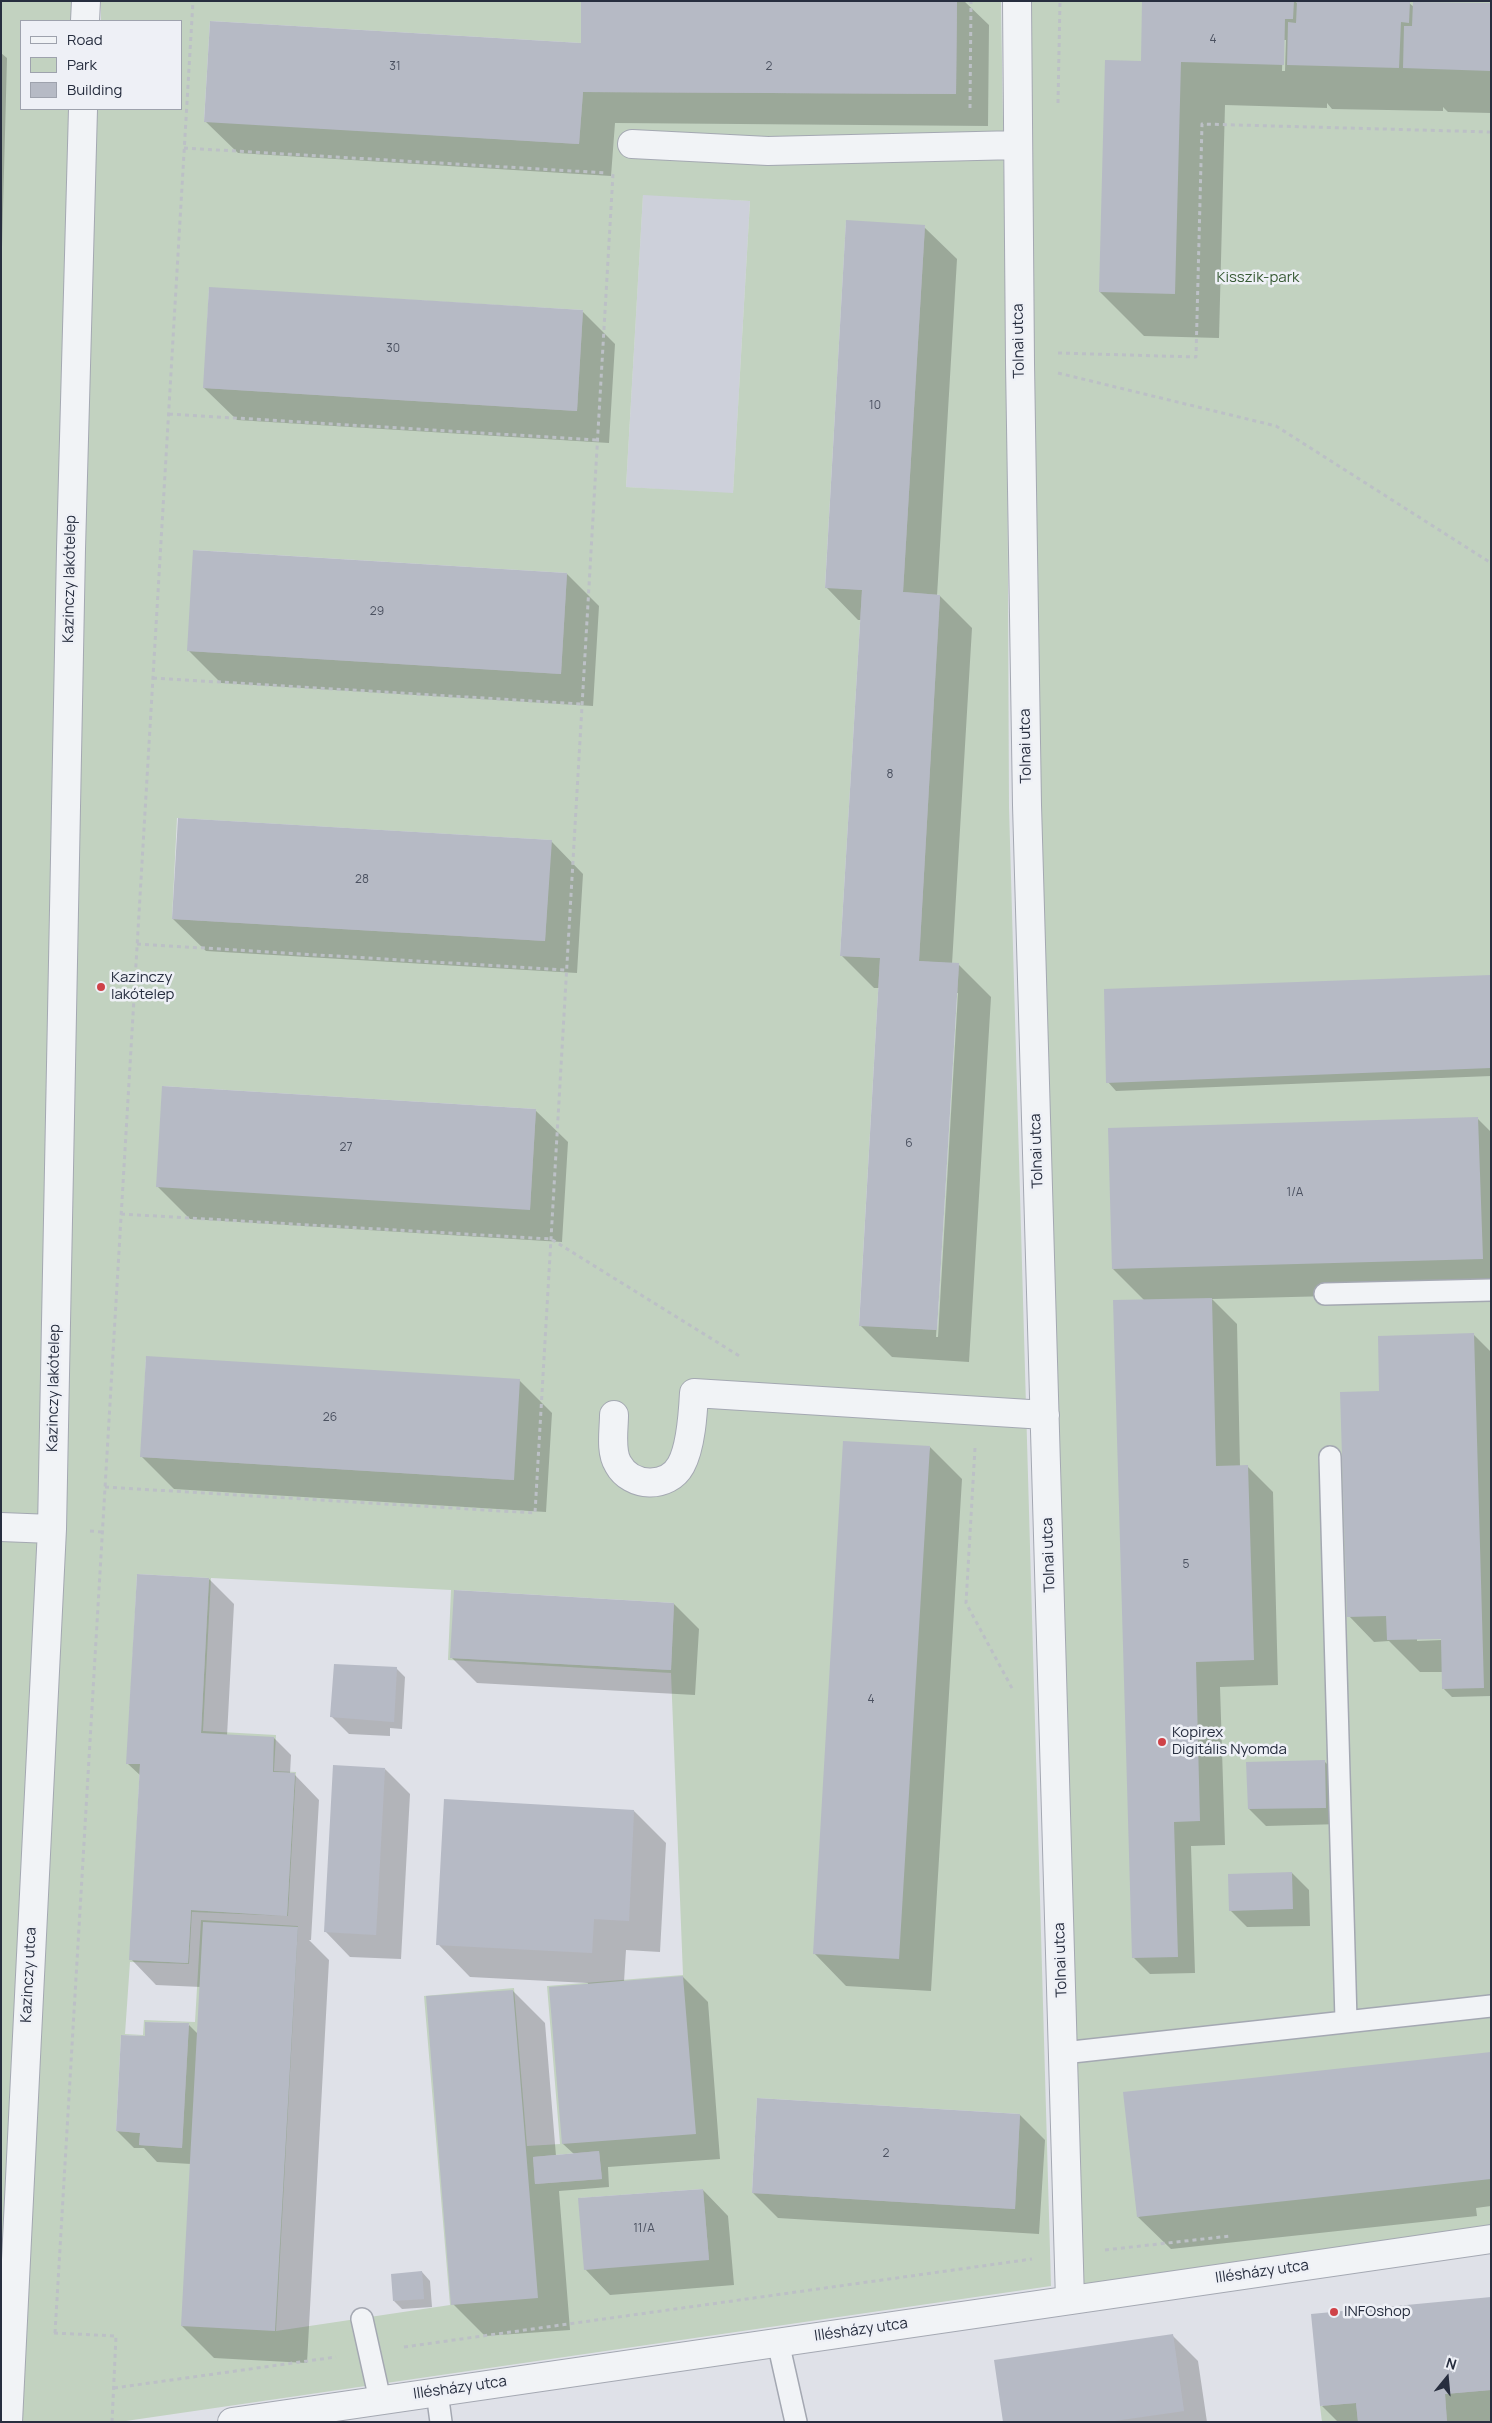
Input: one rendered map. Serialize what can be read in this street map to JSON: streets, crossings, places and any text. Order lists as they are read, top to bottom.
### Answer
{
  "streets": {
    "street": [
      "Tolnai utca",
      "Kazinczy lakótelep",
      "Kazinczy utca",
      "Illésházy utca"
    ]
  },
  "crossings": [
    ["Tolnai utca", "Illésházy utca"],
    ["Kazinczy lakótelep", "Kazinczy utca"]
  ],
  "parks": ["Kisszik-park"],
  "places": ["Kazinczy lakótelep", "Kopirex Digitális Nyomda", "INFOshop"],
  "house_numbers": [
    "4",
    "31",
    "2",
    "30",
    "10",
    "29",
    "8",
    "28",
    "6",
    "27",
    "1/A",
    "26",
    "5",
    "4",
    "2",
    "11/A"
  ],
  "legend": ["Road", "Park", "Building"],
  "north": "top"
}
